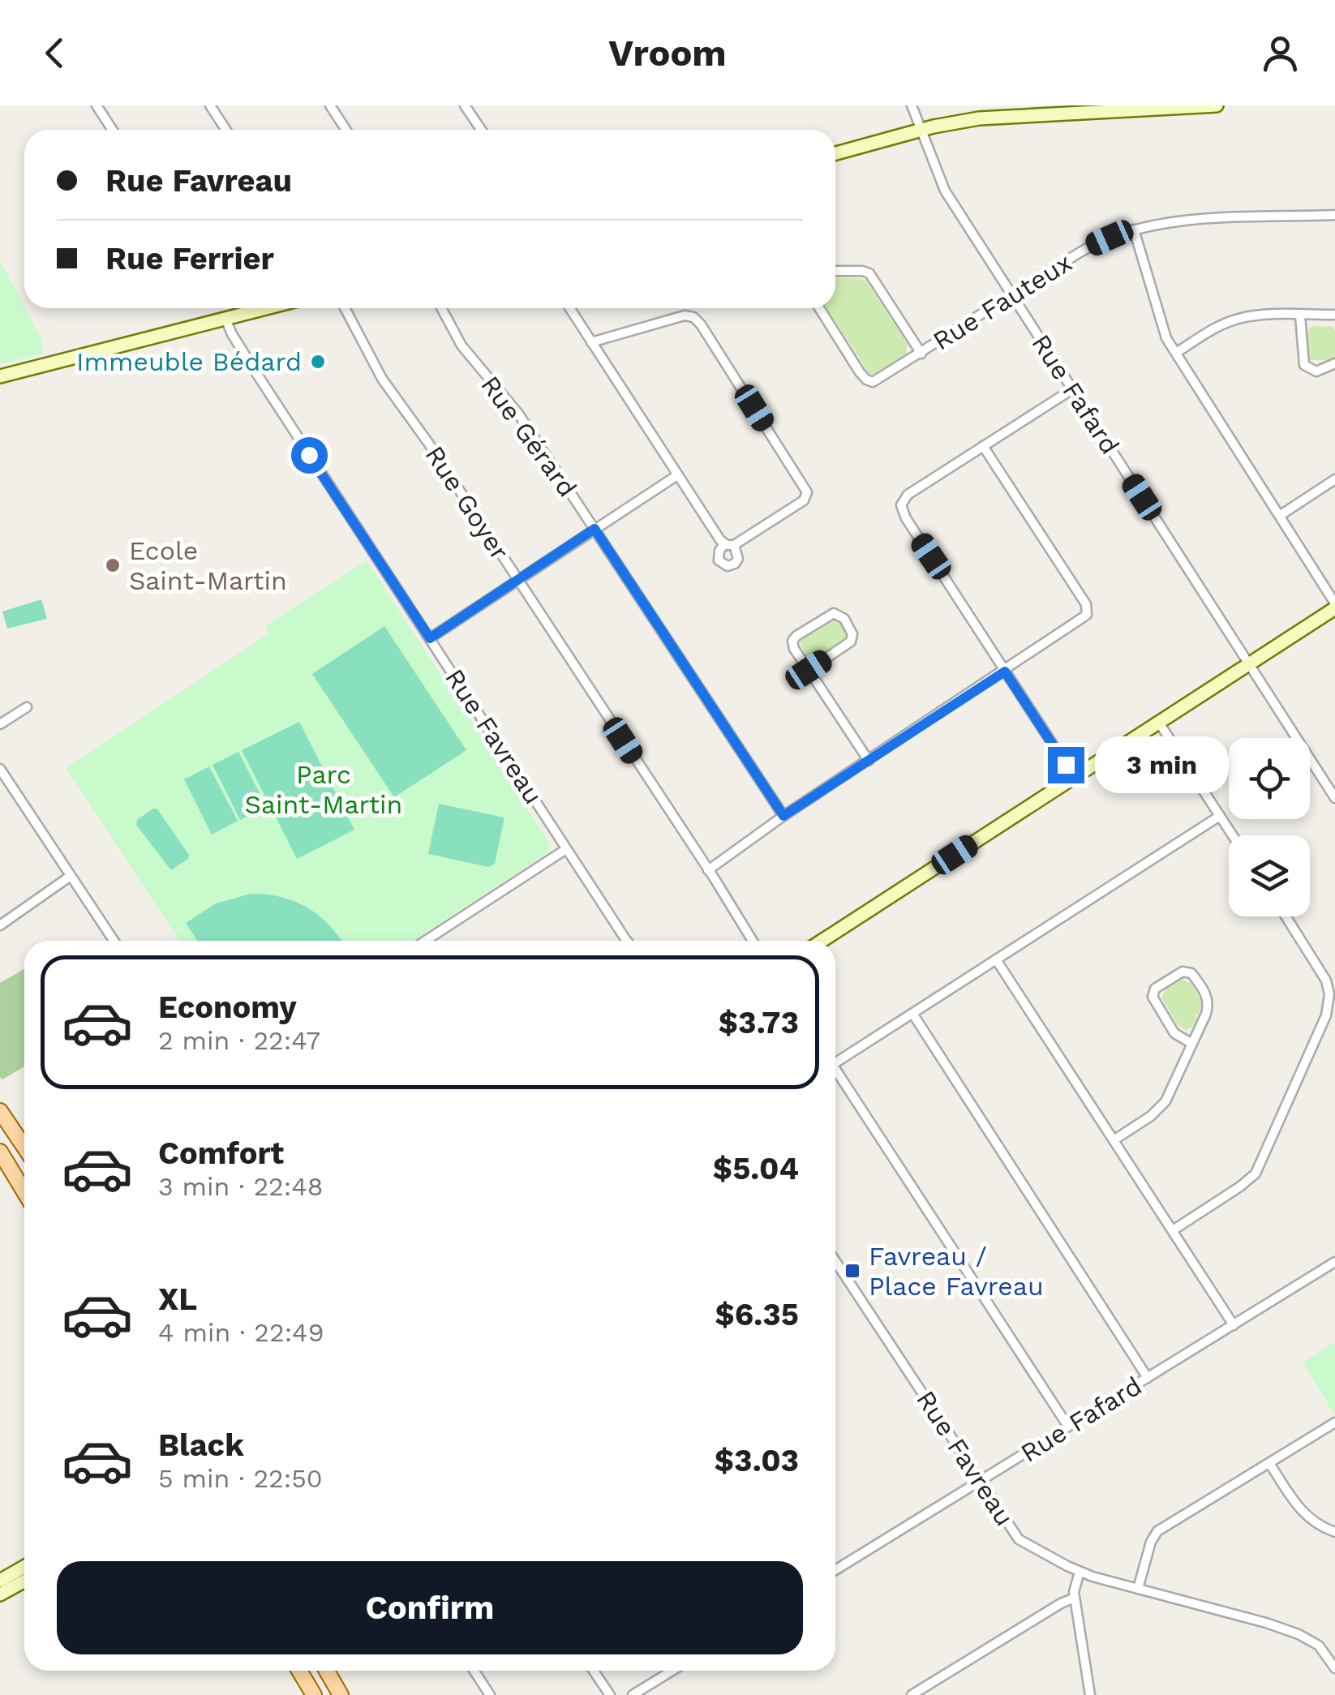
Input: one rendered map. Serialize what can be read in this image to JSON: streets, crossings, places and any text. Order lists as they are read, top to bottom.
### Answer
{
  "streets": {
    "street": [
      "Rue Fauteux",
      "Rue Fafard",
      "Rue Gérard",
      "Rue Goyer",
      "Rue Favreau"
    ]
  },
  "crossings": [
    ["Rue Fauteux", "Rue Fafard"],
    ["Rue Fafard", "Rue Favreau"]
  ],
  "parks": ["Parc Saint-Martin"],
  "places": {
    "other": ["Immeuble Bédard", "Ecole Saint-Martin"],
    "transit": ["Favreau / Place Favreau"]
  },
  "page": {
    "header": "Vroom",
    "banner": ["Rue Favreau", "Rue Ferrier"],
    "bubble": "3 min",
    "list": [
      {
        "name": "Economy",
        "note": "2 min · 22:47",
        "value": "$3.73"
      },
      {
        "name": "Comfort",
        "note": "3 min · 22:48",
        "value": "$5.04"
      },
      {
        "name": "XL",
        "note": "4 min · 22:49",
        "value": "$6.35"
      },
      {
        "name": "Black",
        "note": "5 min · 22:50",
        "value": "$3.03"
      }
    ],
    "buttons": "Confirm"
  }
}
